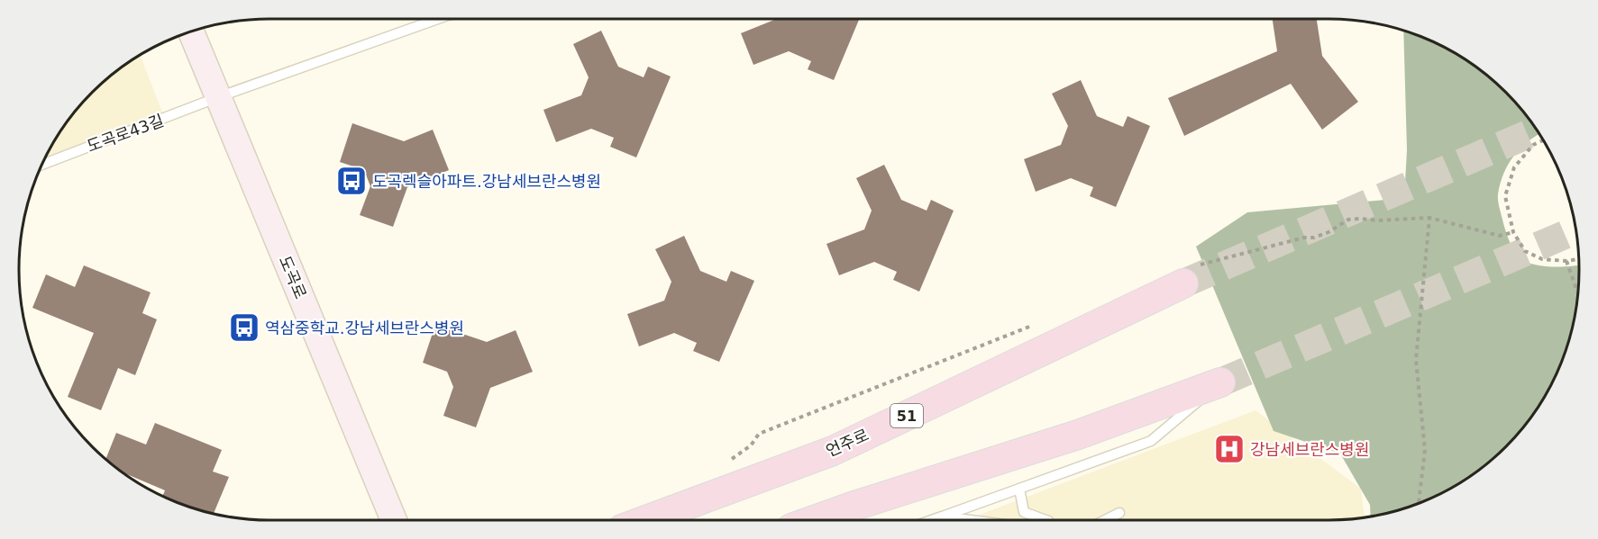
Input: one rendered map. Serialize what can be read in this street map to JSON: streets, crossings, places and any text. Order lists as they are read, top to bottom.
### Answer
{
  "streets": {
    "main road": ["도곡로", "51", "언주로"],
    "lane": ["도곡로43길"]
  },
  "crossings": [
    ["도곡로43길", "도곡로"]
  ],
  "places": {
    "bus stop": ["도곡렉슬아파트.강남세브란스병원", "역삼중학교.강남세브란스병원"],
    "hospital": ["강남세브란스병원"]
  }
}
